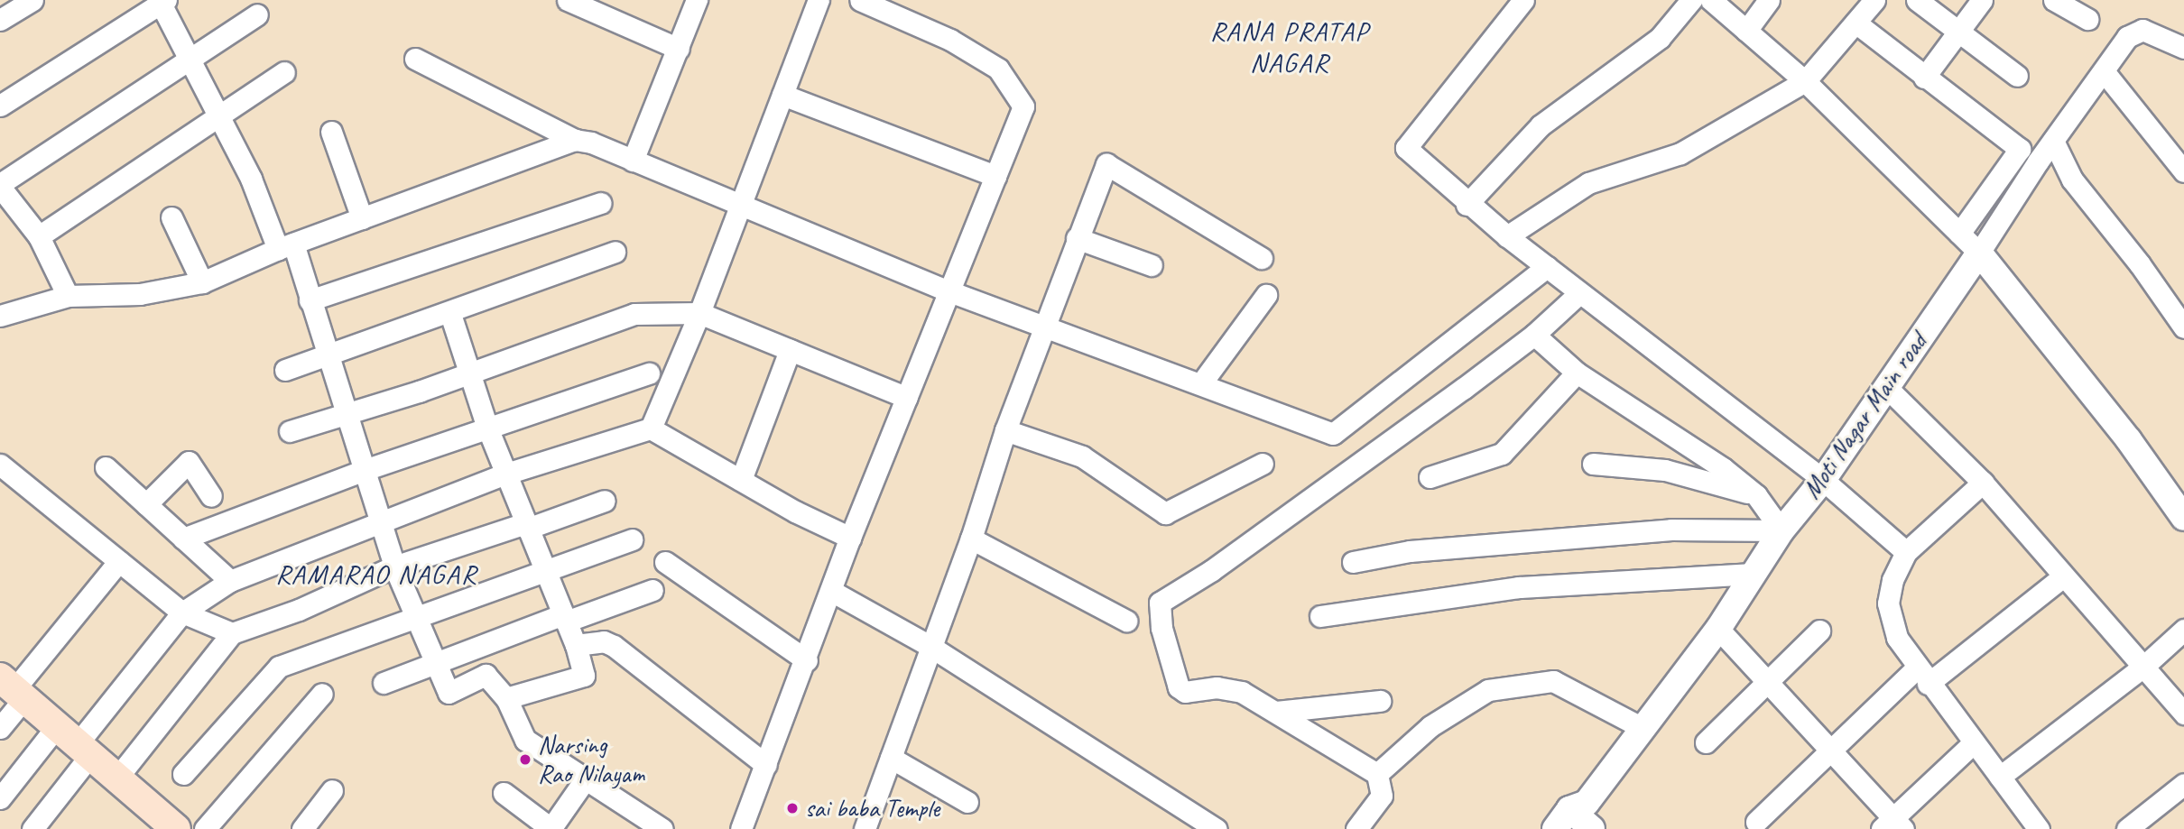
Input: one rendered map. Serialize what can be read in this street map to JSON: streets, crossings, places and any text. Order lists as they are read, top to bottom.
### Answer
{
  "streets": {
    "street": ["Moti Nagar Main road"]
  },
  "districts": ["RANA PRATAP NAGAR", "RAMARAO NAGAR"],
  "places": ["Narsing Rao Nilayam", "sai baba Temple"]
}
